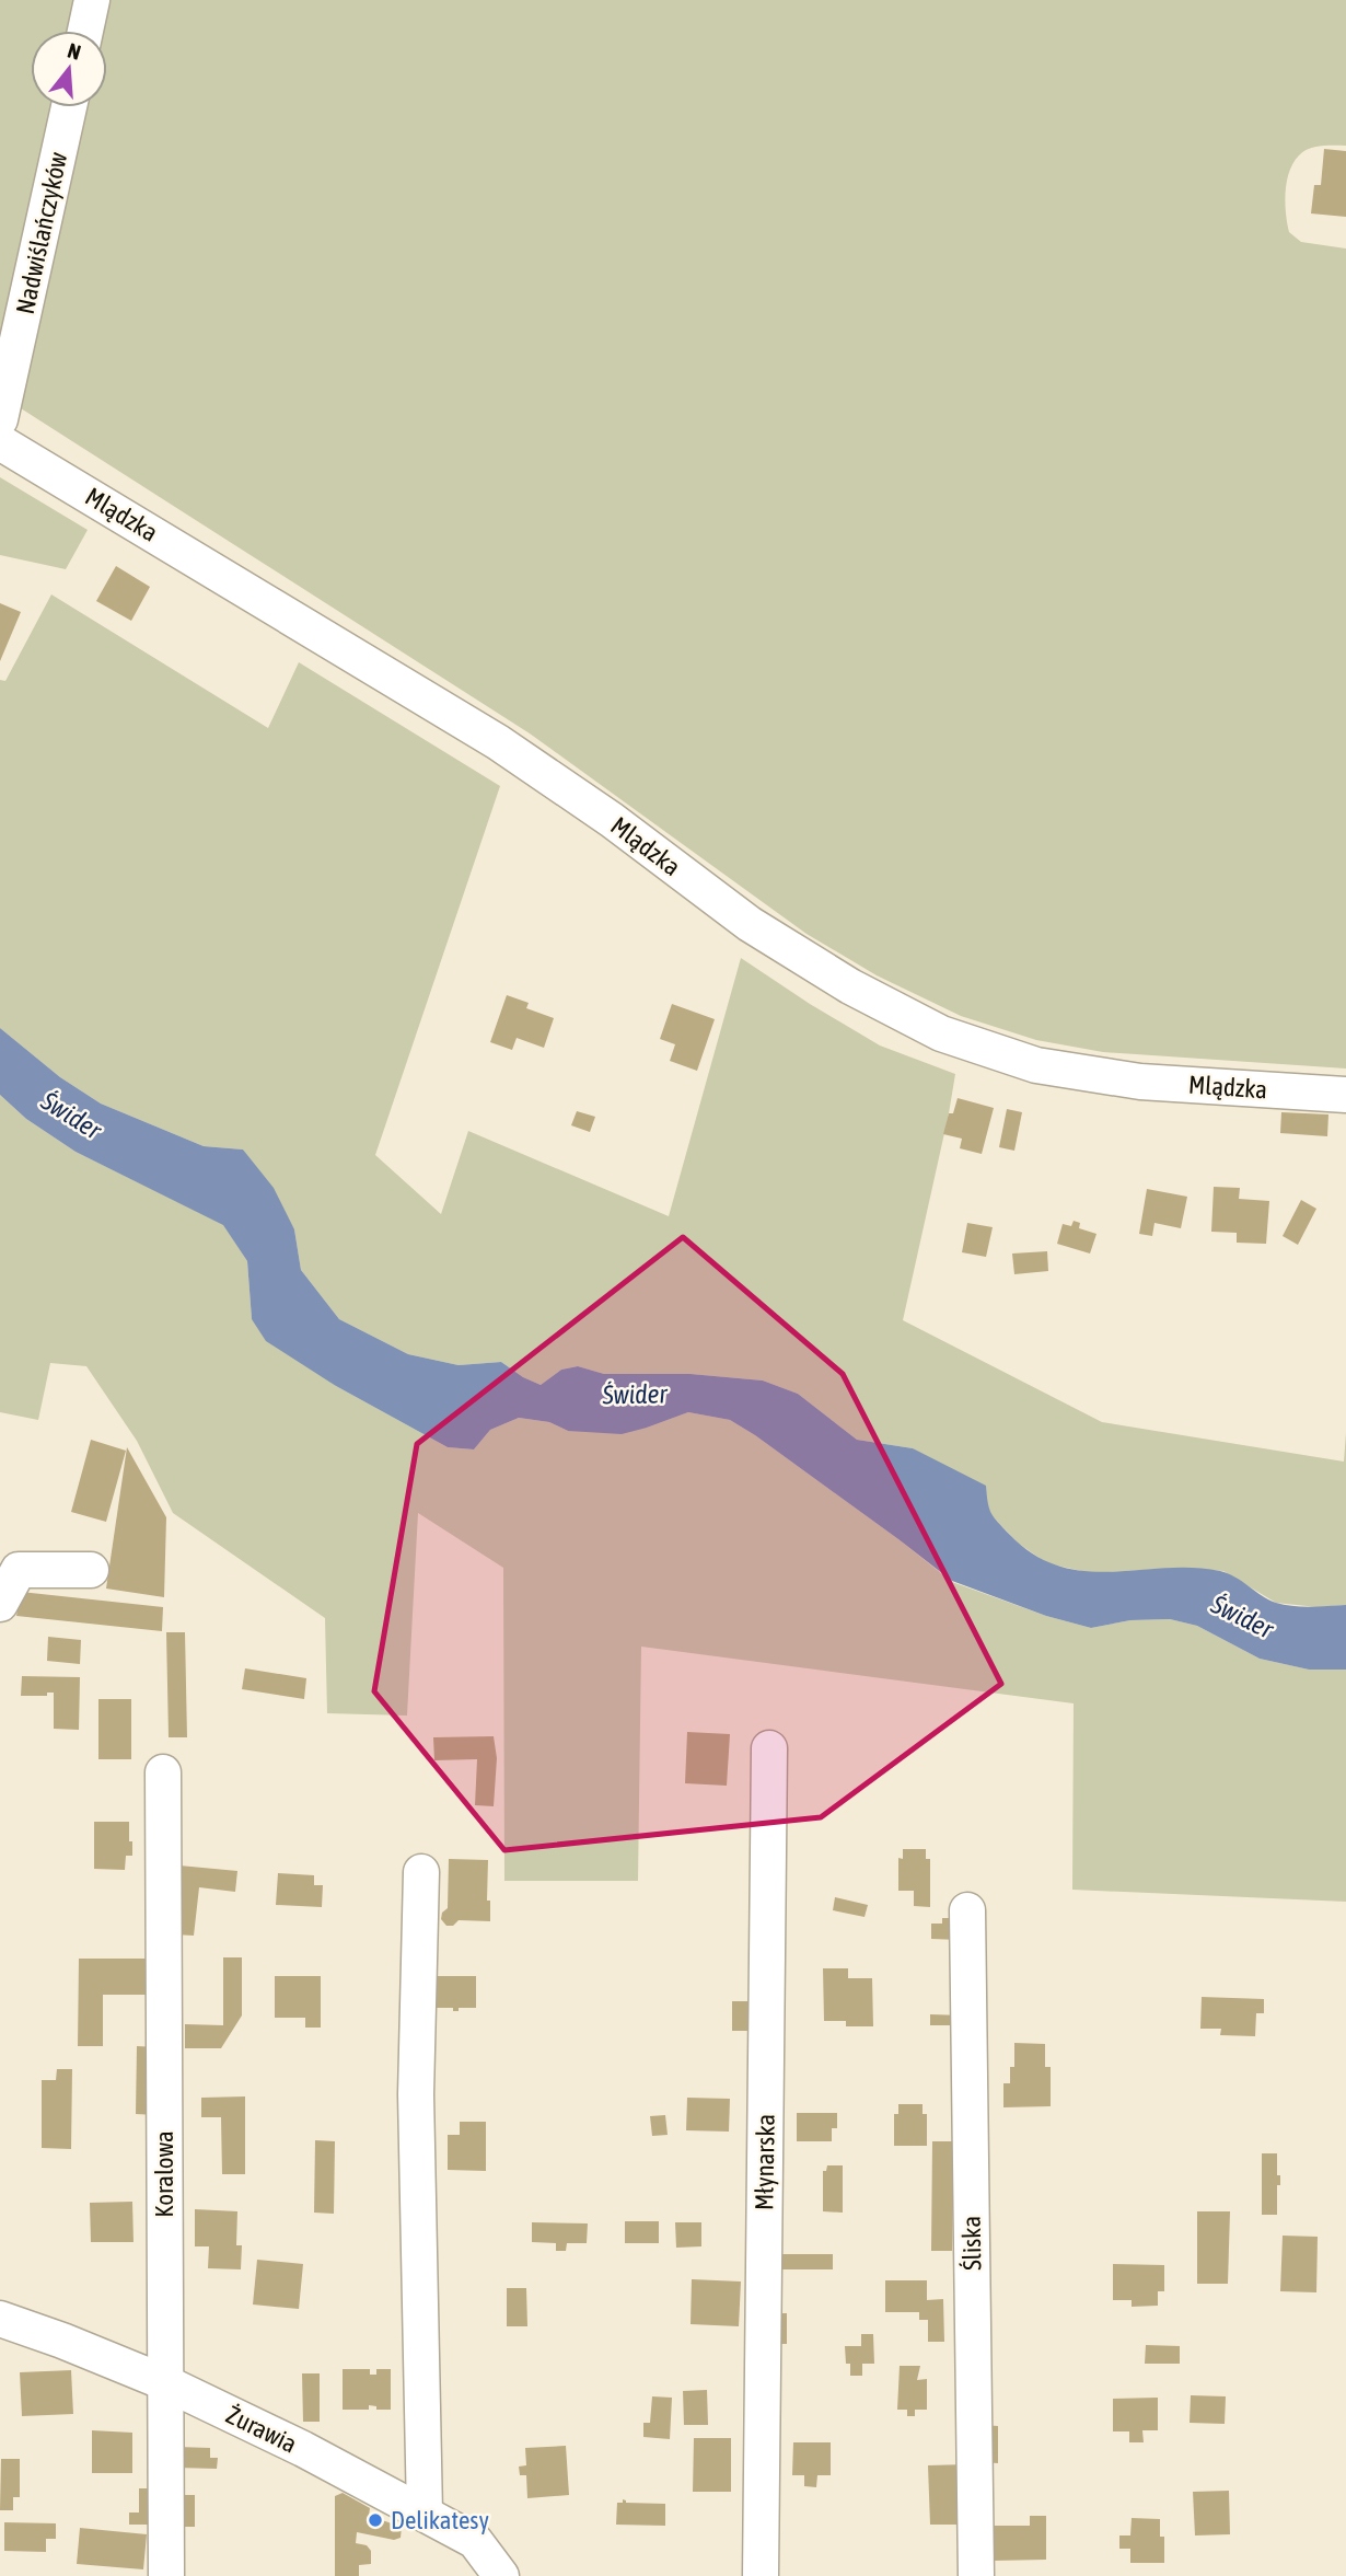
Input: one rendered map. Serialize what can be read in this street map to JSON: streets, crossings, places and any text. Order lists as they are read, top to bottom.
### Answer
{
  "streets": {
    "street": [
      "Nadwiślańczyków",
      "Mlądzka",
      "Młynarska",
      "Koralowa",
      "Śliska",
      "Żurawia"
    ]
  },
  "crossings": [
    ["Koralowa", "Żurawia"]
  ],
  "water": ["Świder"],
  "places": ["Delikatesy"],
  "north": "top"
}
